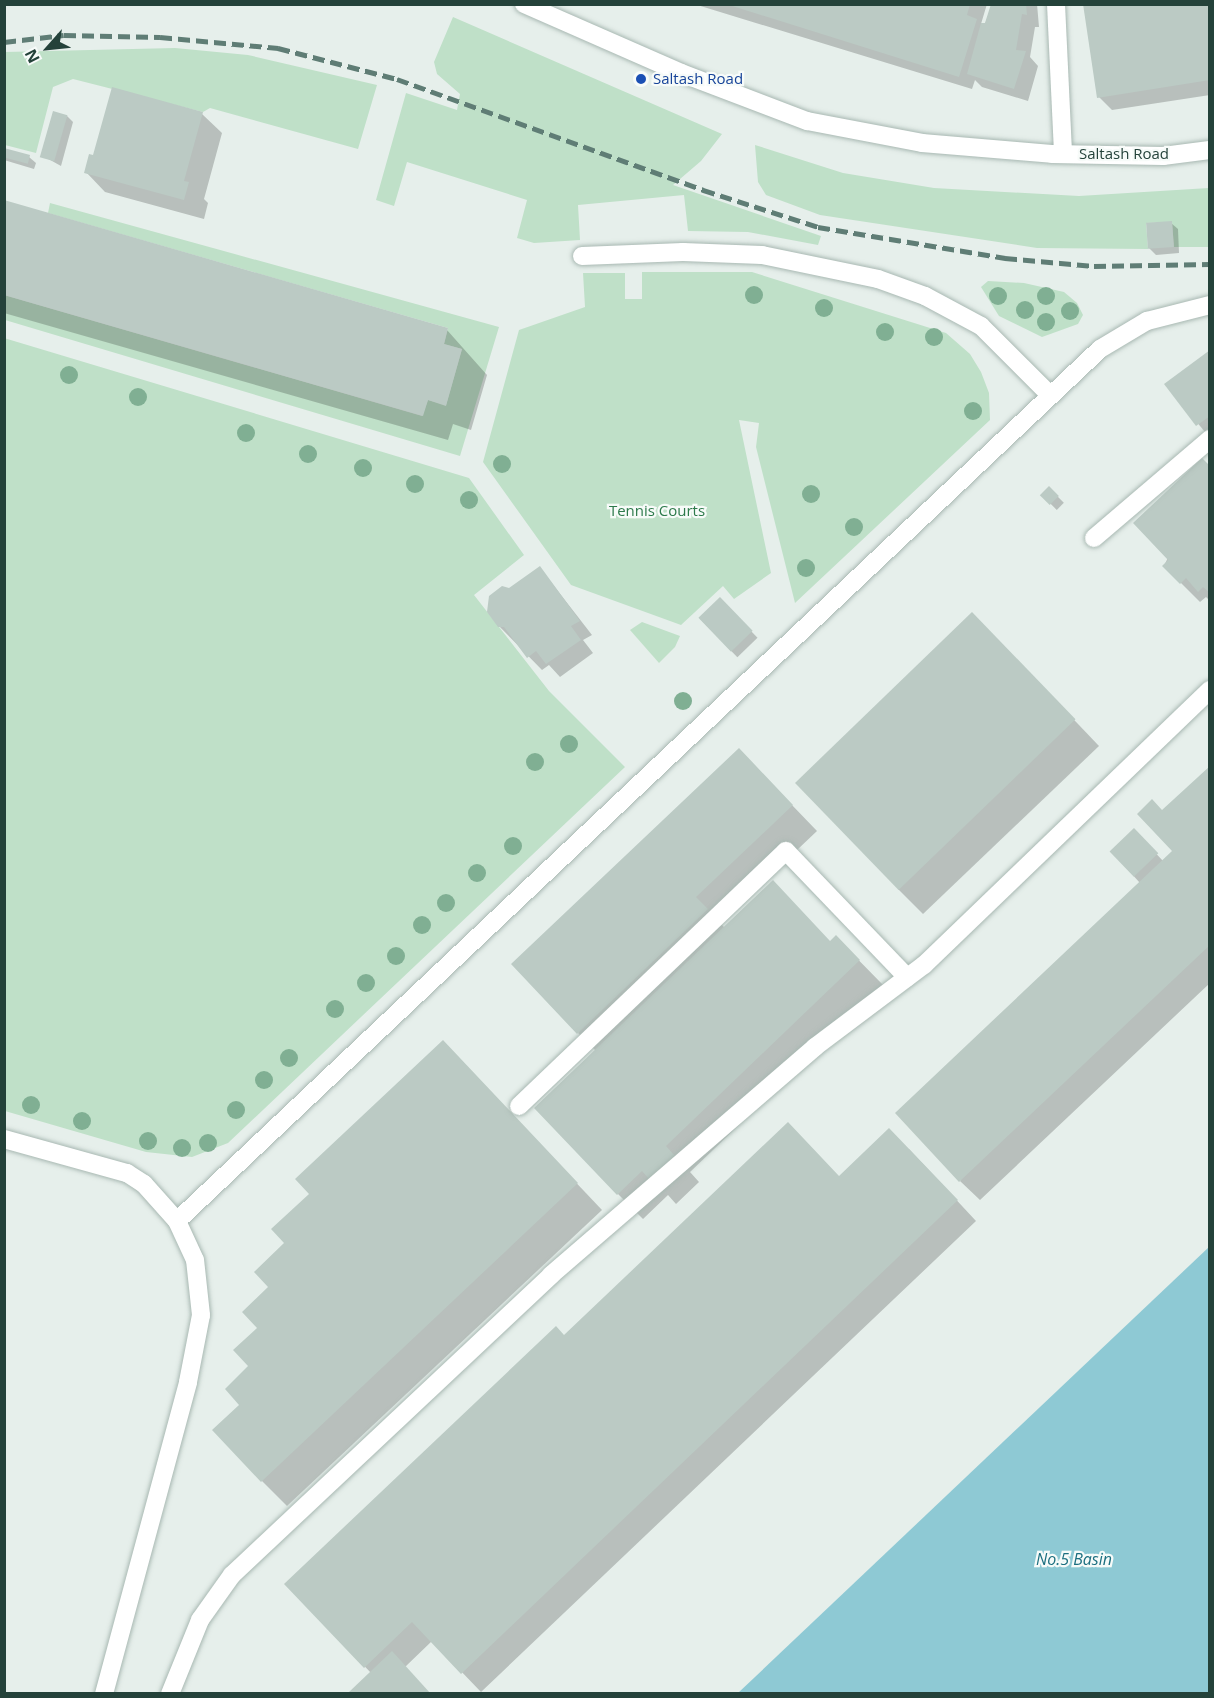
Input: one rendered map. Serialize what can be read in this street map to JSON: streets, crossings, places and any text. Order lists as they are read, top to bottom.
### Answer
{
  "streets": {
    "main road": ["Saltash Road"]
  },
  "water": ["No.5 Basin"],
  "parks": ["Tennis Courts"],
  "places": ["Saltash Road"],
  "north": "bottom left"
}
